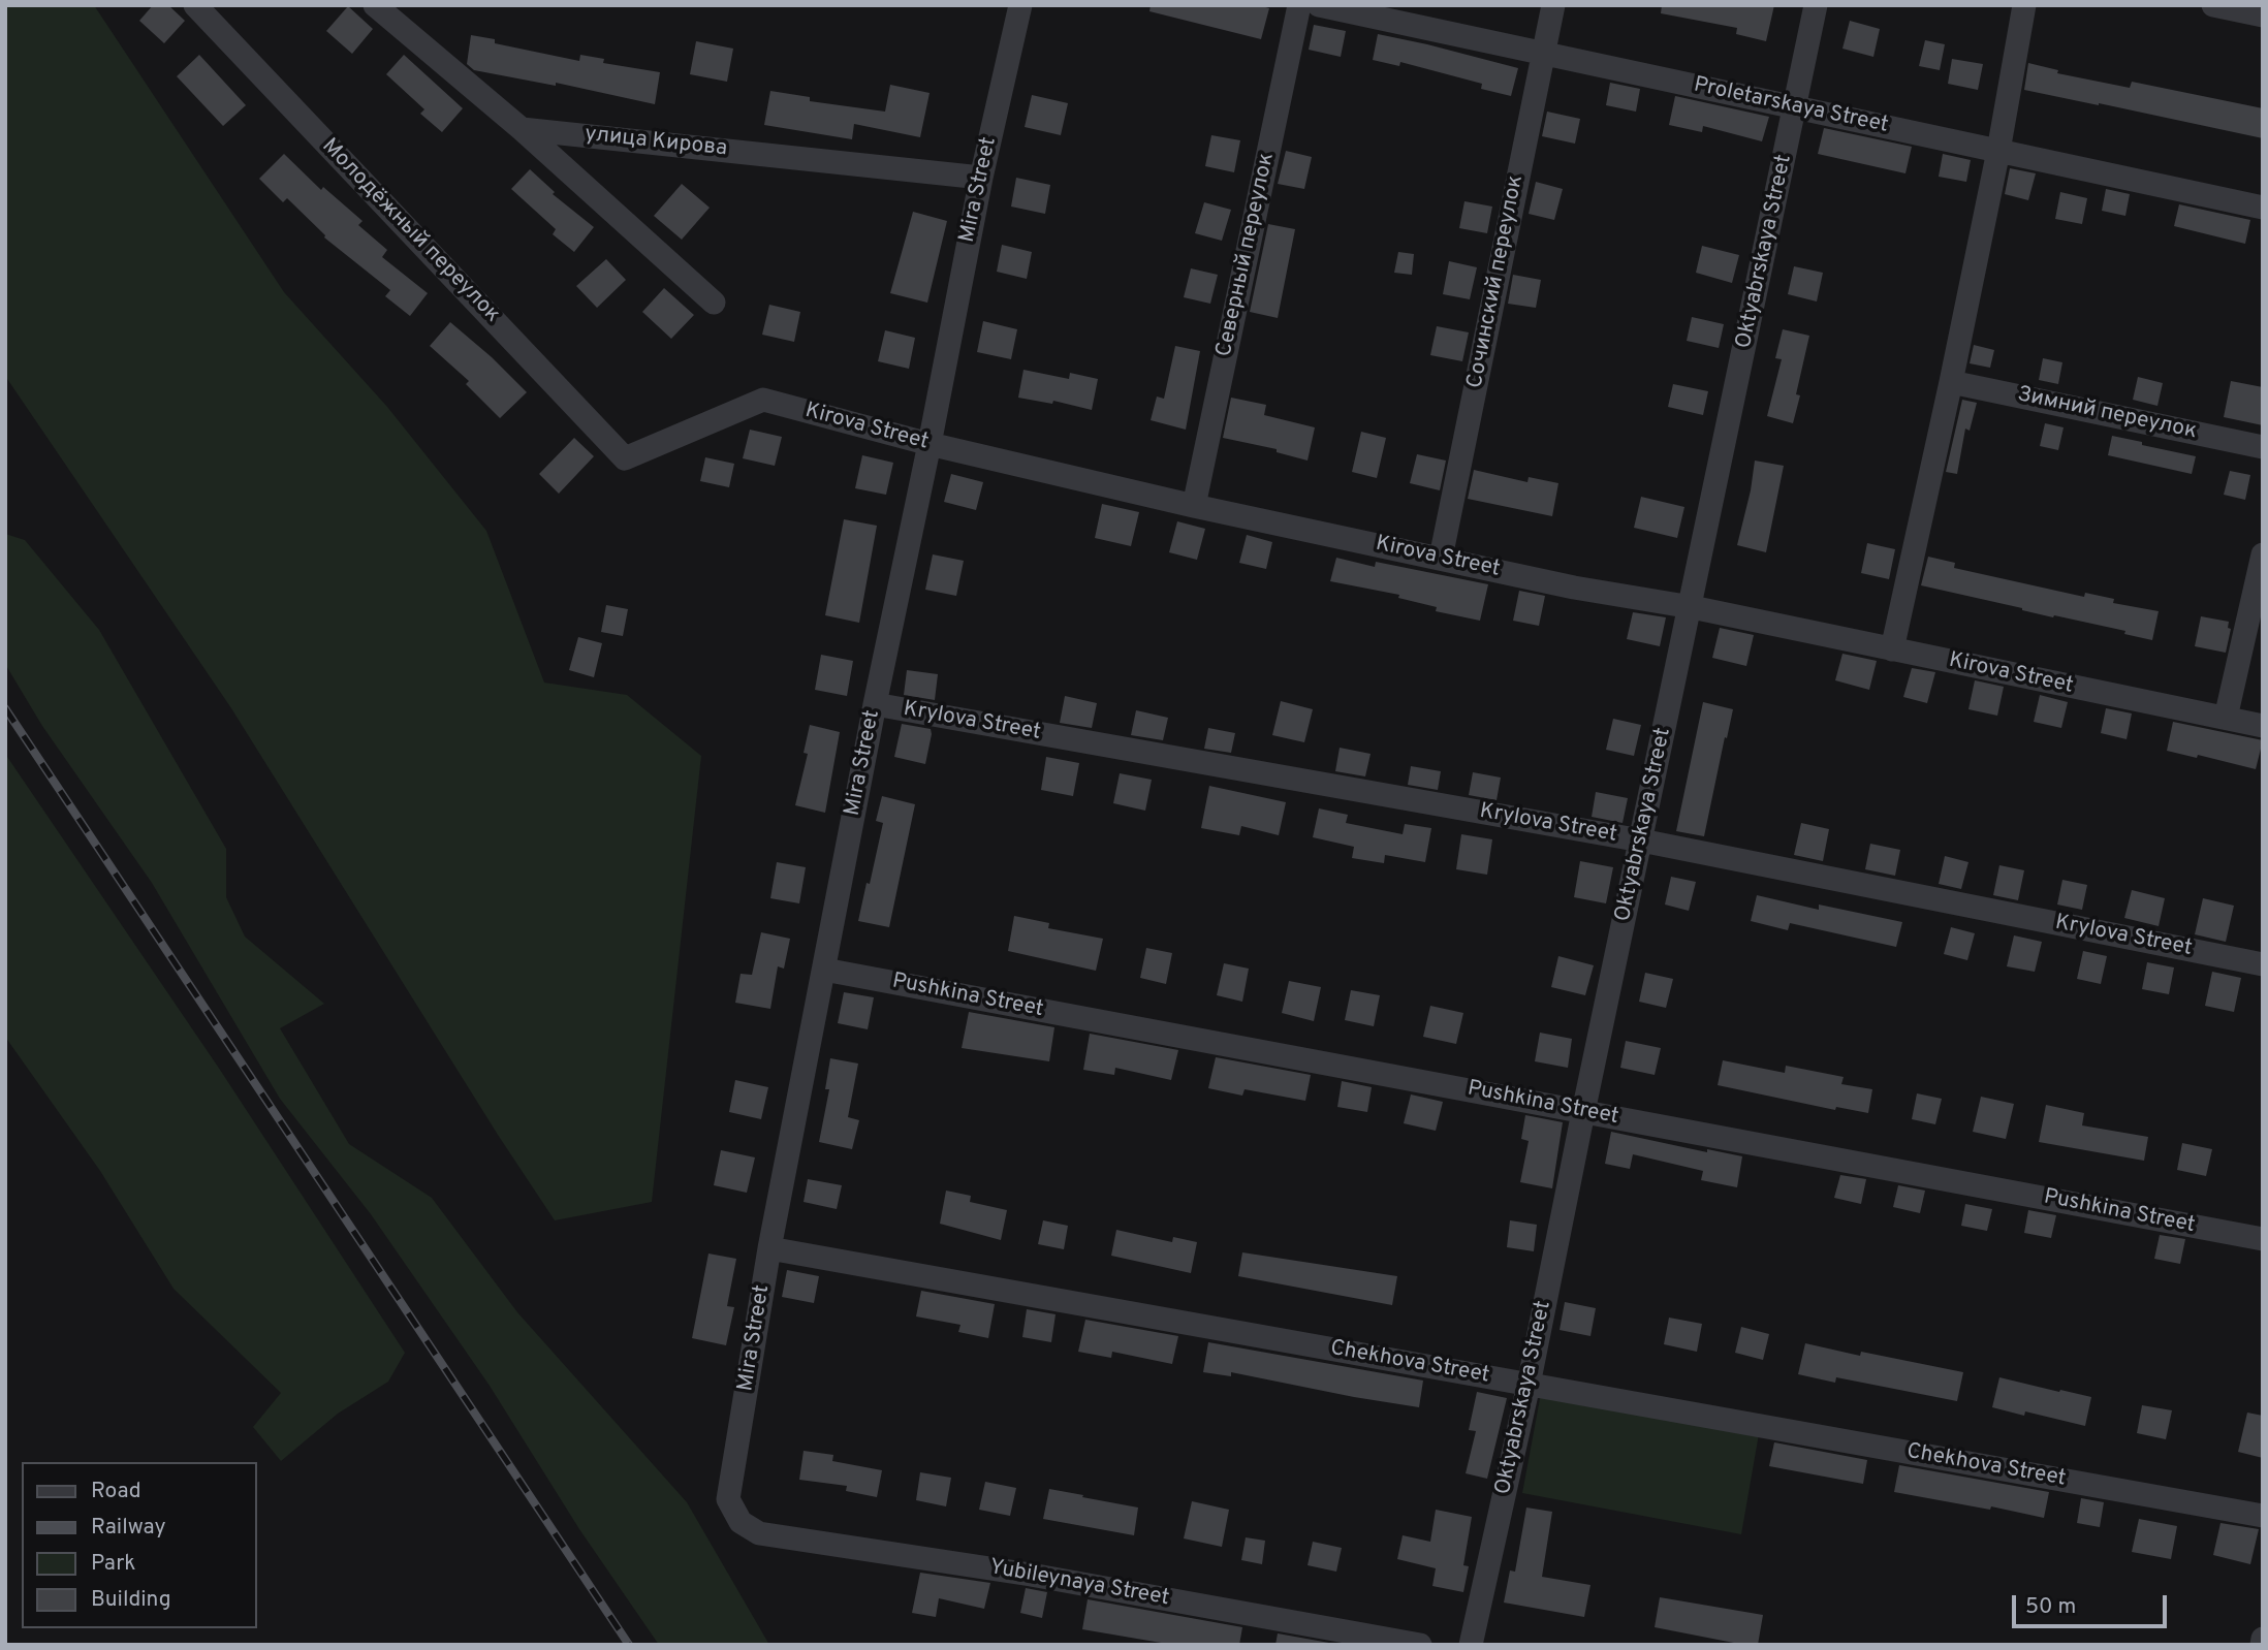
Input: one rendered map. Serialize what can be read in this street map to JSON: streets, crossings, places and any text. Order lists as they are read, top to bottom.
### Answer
{
  "streets": {
    "street": [
      "Proletarskaya Street",
      "улица Кирова",
      "Mira Street",
      "Молодёжный переулок",
      "Oktyabrskaya Street",
      "Северный переулок",
      "Сочинский переулок",
      "Зимний переулок",
      "Kirova Street",
      "Krylova Street",
      "Pushkina Street",
      "Chekhova Street",
      "Yubileynaya Street"
    ]
  },
  "crossings": [
    ["Proletarskaya Street", "Oktyabrskaya Street"],
    ["Proletarskaya Street", "Сочинский переулок"],
    ["улица Кирова", "Mira Street"],
    ["Mira Street", "Kirova Street"],
    ["Mira Street", "Krylova Street"],
    ["Mira Street", "Pushkina Street"],
    ["Mira Street", "Chekhova Street"],
    ["Mira Street", "Yubileynaya Street"],
    ["Молодёжный переулок", "Kirova Street"],
    ["Oktyabrskaya Street", "Kirova Street"],
    ["Oktyabrskaya Street", "Krylova Street"],
    ["Oktyabrskaya Street", "Pushkina Street"],
    ["Oktyabrskaya Street", "Chekhova Street"],
    ["Северный переулок", "Kirova Street"],
    ["Сочинский переулок", "Kirova Street"]
  ],
  "legend": [
    "Road",
    "Railway",
    "Park",
    "Building"
  ],
  "scale_bar": "50 m"
}
